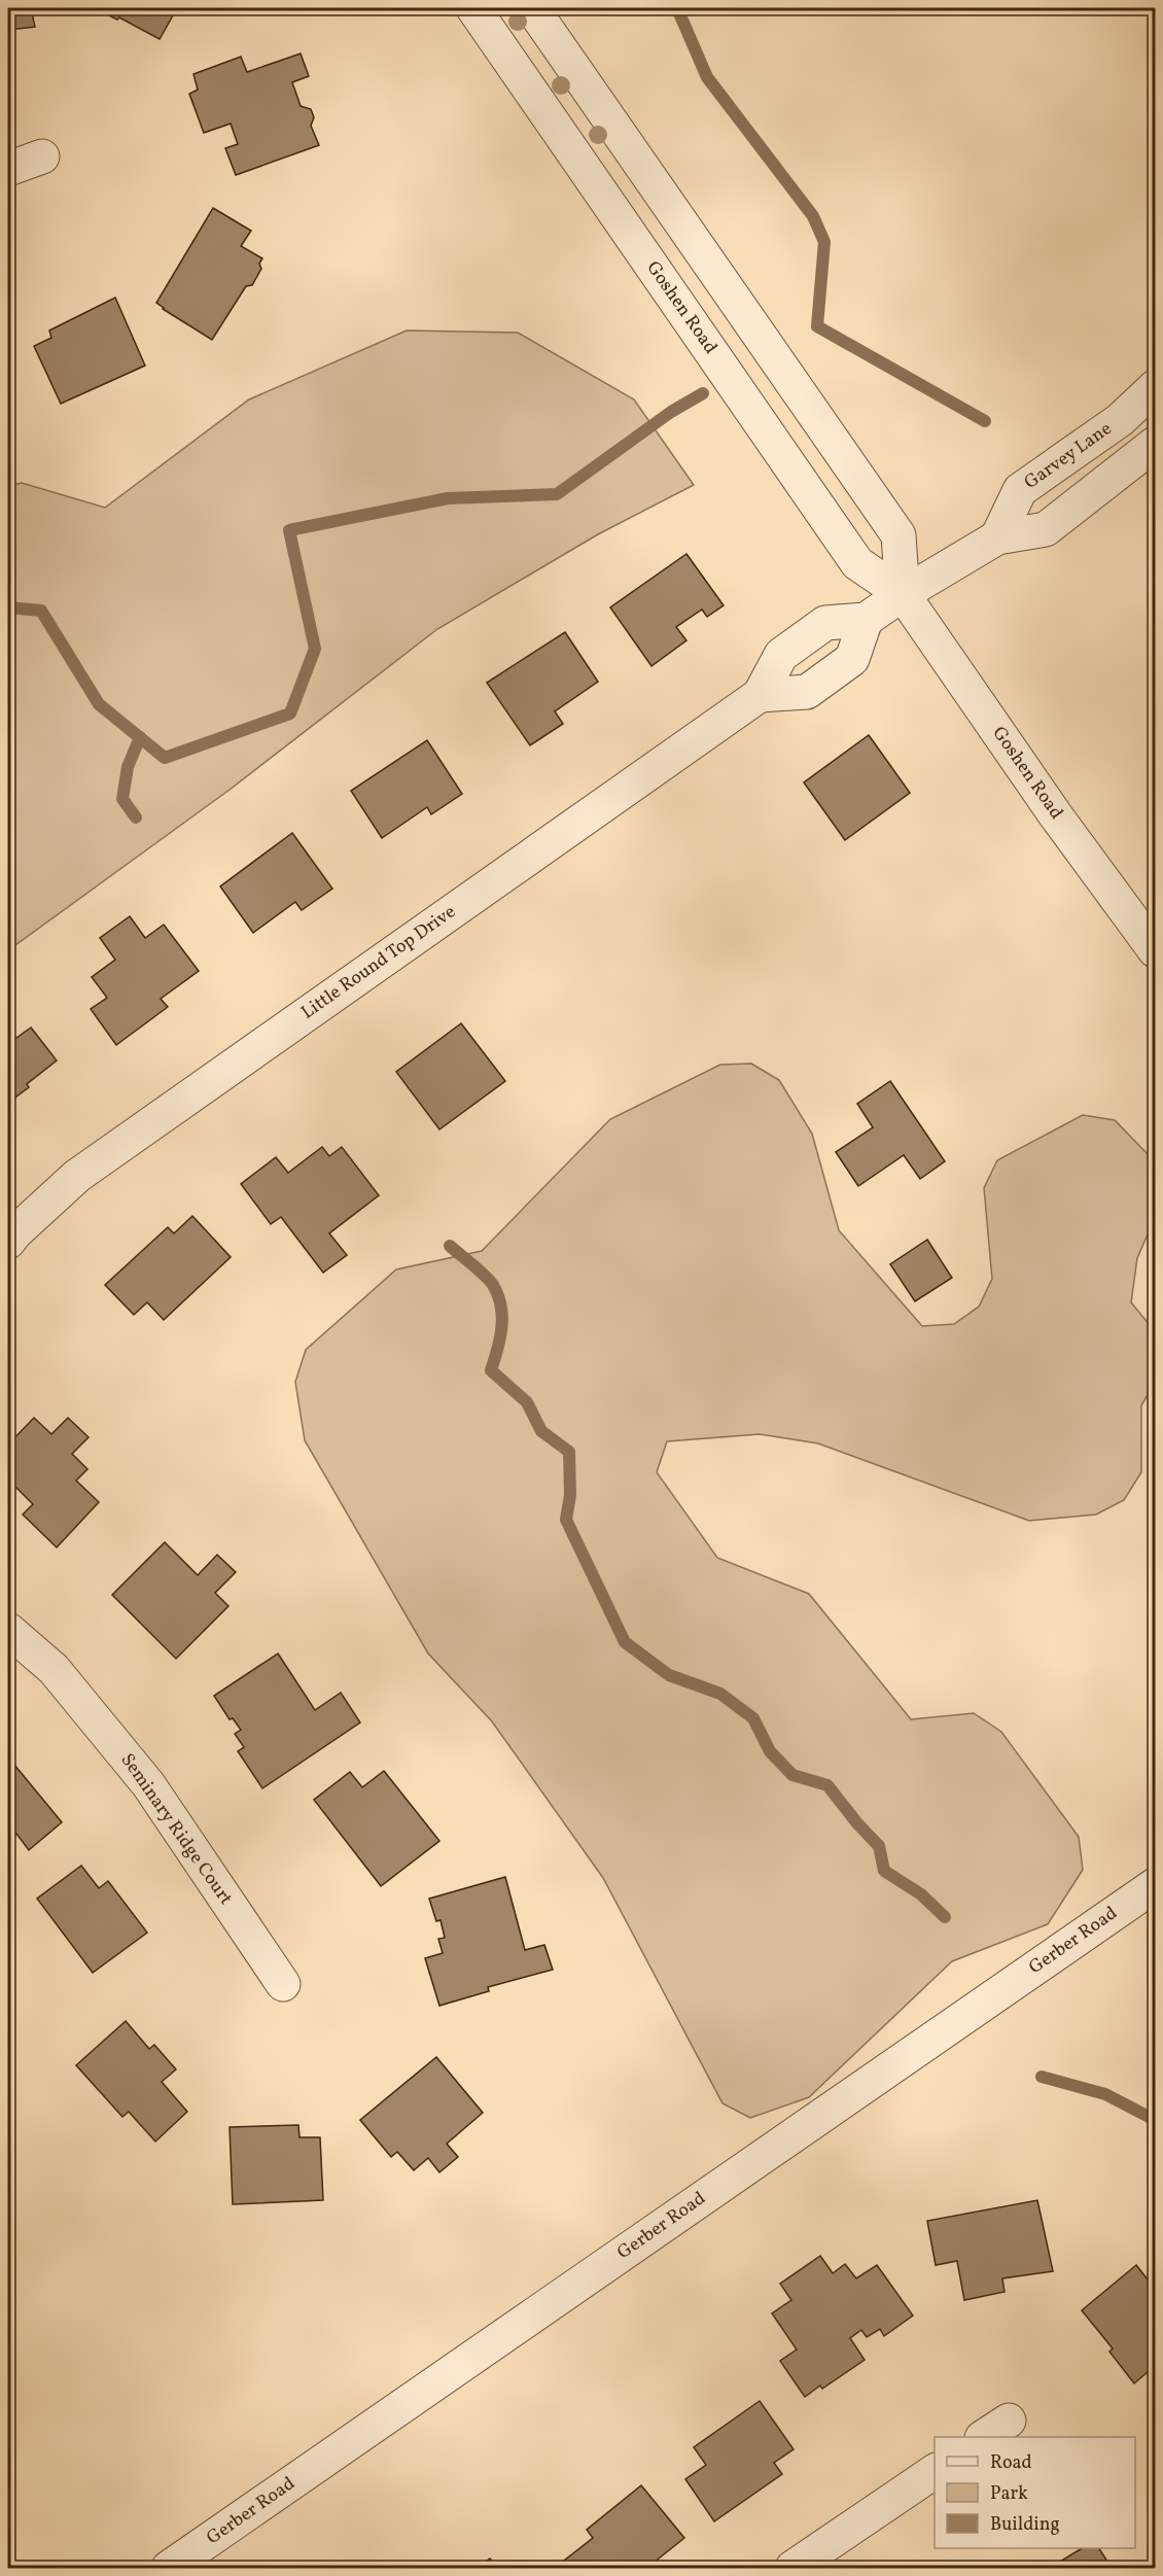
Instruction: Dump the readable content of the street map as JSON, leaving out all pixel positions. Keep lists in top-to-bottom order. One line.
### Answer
{"streets":{"street":["Goshen Road","Garvey Lane","Little Round Top Drive","Seminary Ridge Court","Gerber Road"]},"legend":["Road","Park","Building"]}
